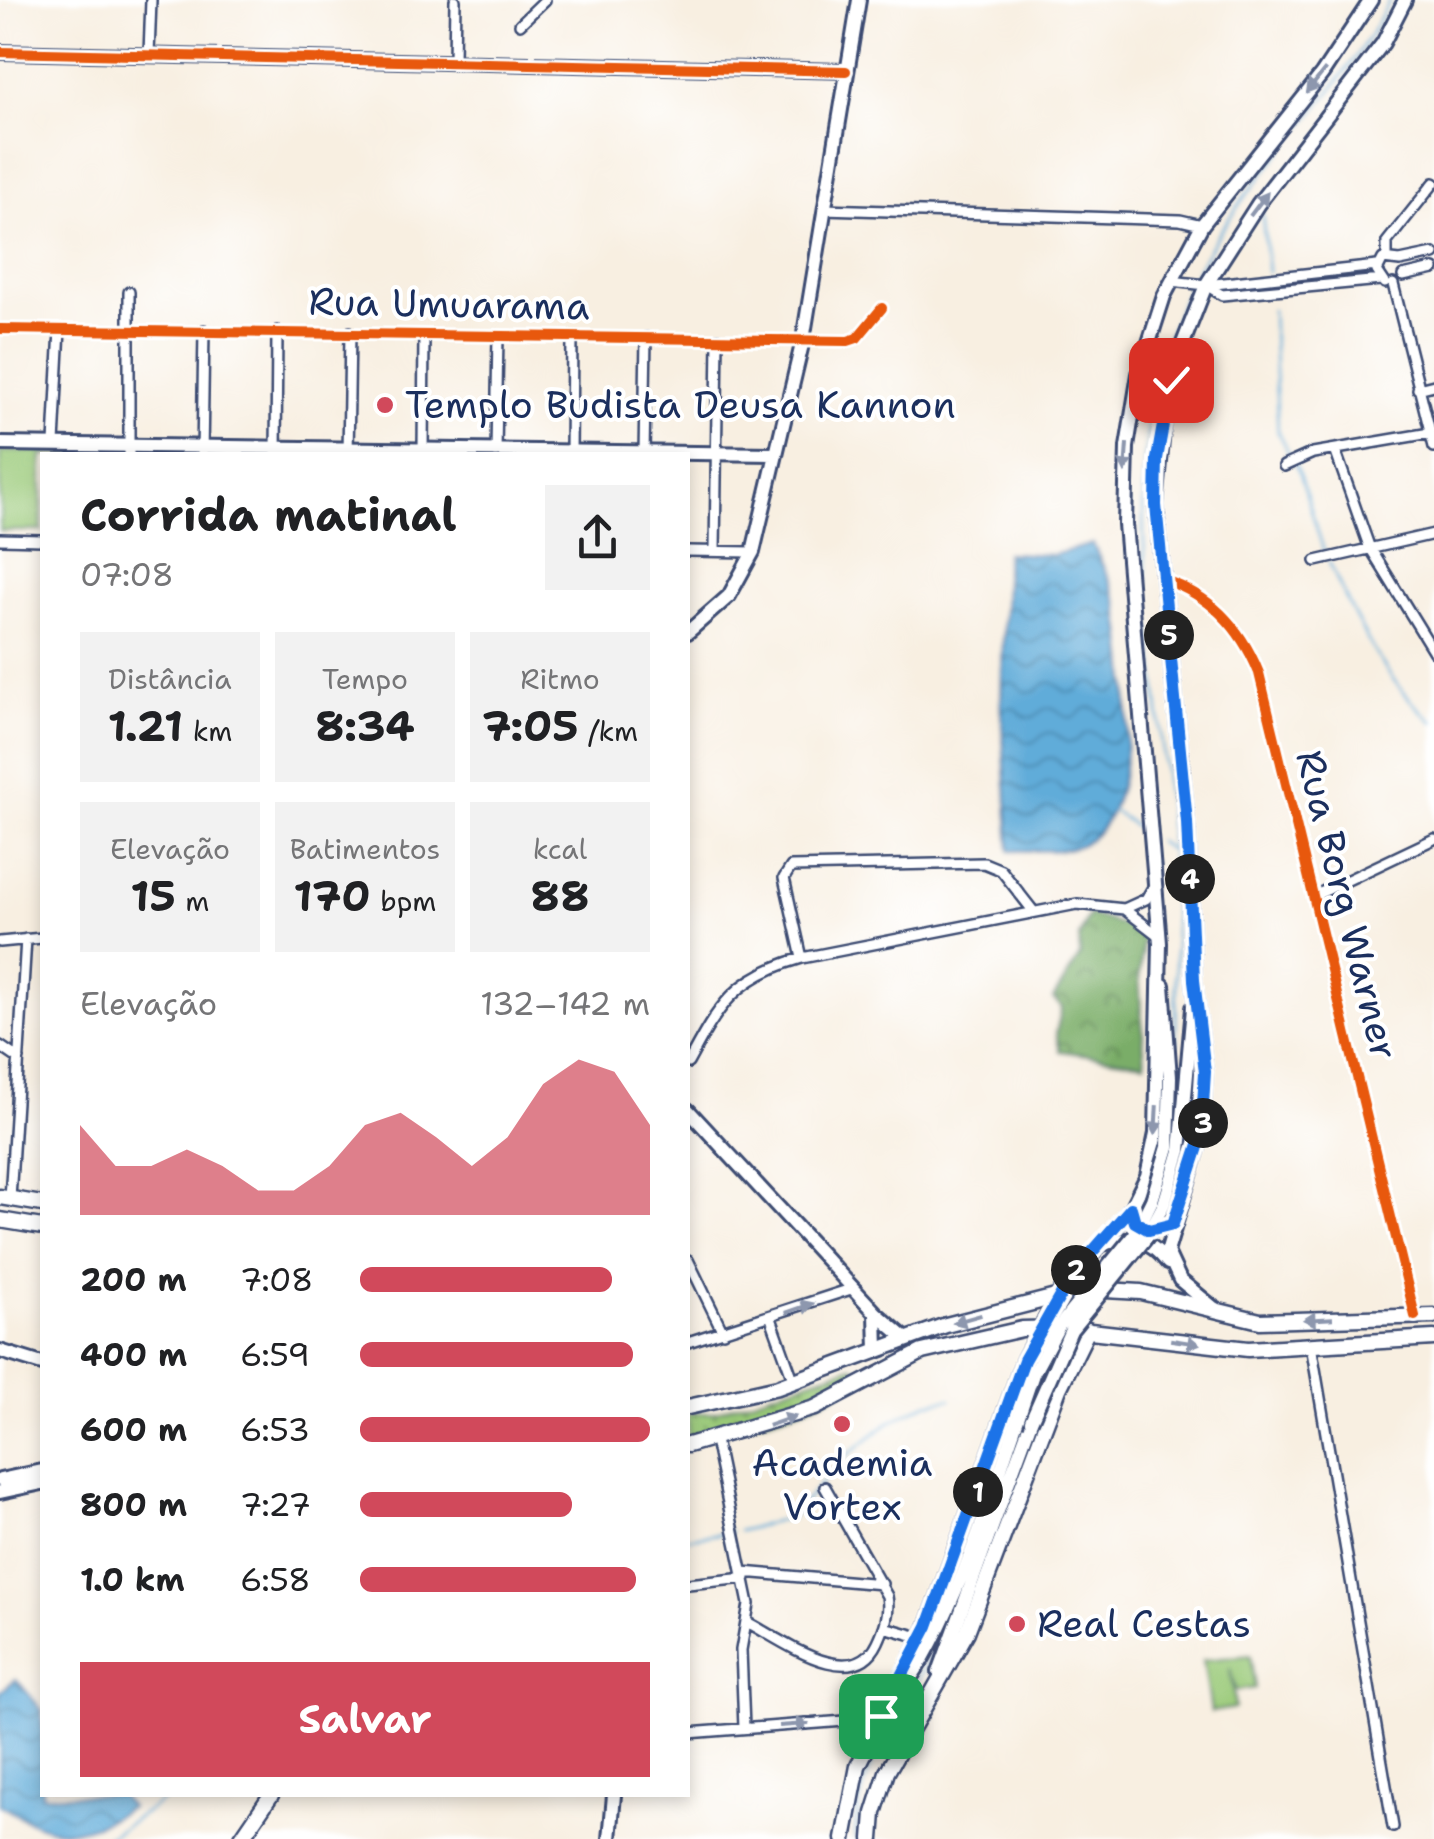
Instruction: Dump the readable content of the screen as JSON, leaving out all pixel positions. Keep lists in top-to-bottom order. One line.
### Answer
{"streets":{"street":["Rua Umuarama","Rua Borg Warner"]},"places":["Templo Budista Deusa Kannon","Academia Vortex","Real Cestas"],"page":{"heading":["Corrida matinal","07:08"],"pins":["5","4","3","2","1"],"stats":[["Distância","1.21 km"],["Tempo","8:34"],["Ritmo","7:05 /km"],["Elevação","15 m"],["Batimentos","170 bpm"],["kcal","88"]],"chart":["Elevação","132–142 m"],"list":[{"name":"200 m","note":"7:08"},{"name":"400 m","note":"6:59"},{"name":"600 m","note":"6:53"},{"name":"800 m","note":"7:27"},{"name":"1.0 km","note":"6:58"}],"buttons":"Salvar"}}
